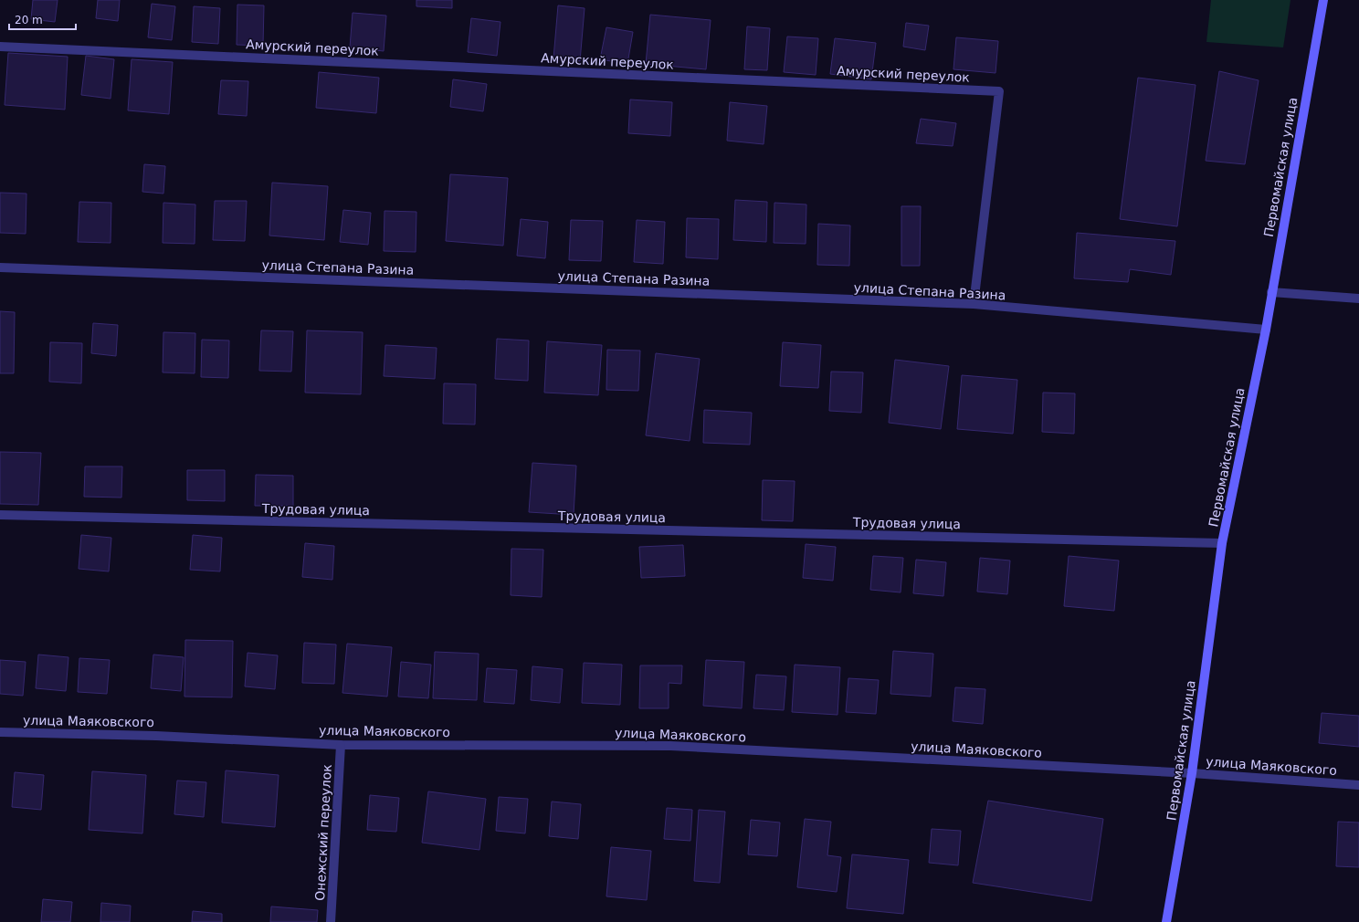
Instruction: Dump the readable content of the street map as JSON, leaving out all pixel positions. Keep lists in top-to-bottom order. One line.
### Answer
{"streets":{"main road":["Первомайская улица"],"street":["Амурский переулок","улица Степана Разина","Трудовая улица","улица Маяковского","Онежский переулок"]},"crossings":[["Амурский переулок","улица Степана Разина"],["Первомайская улица","улица Степана Разина"],["Первомайская улица","Трудовая улица"],["Первомайская улица","улица Маяковского"],["улица Маяковского","Онежский переулок"]],"scale_bar":"20 m"}
